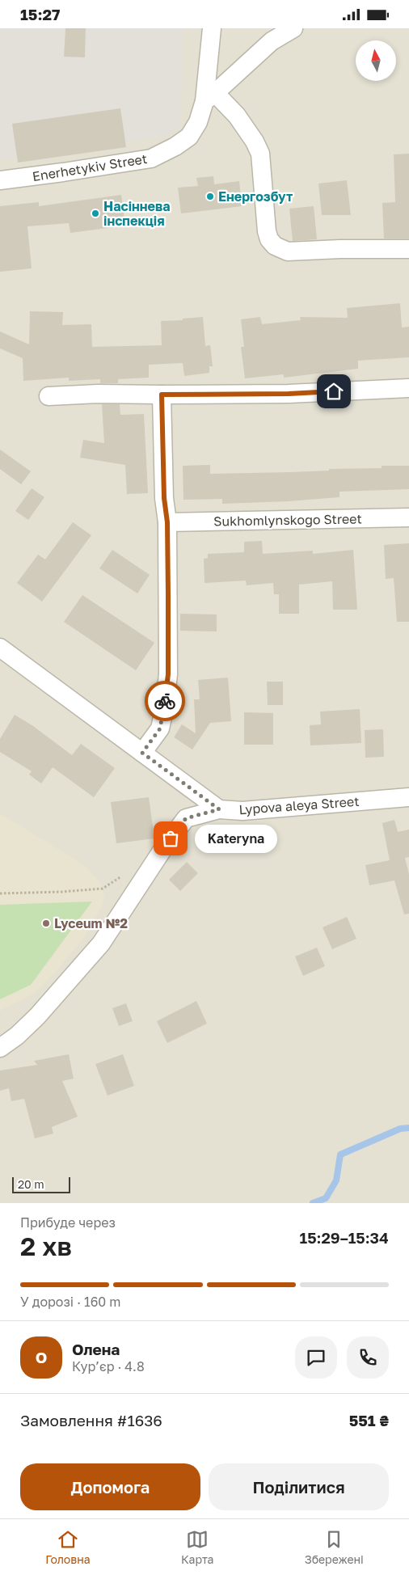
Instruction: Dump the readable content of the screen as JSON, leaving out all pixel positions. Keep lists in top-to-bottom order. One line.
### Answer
{"streets":{"street":["Enerhetykiv Street","Sukhomlynskogo Street","Lypova aleya Street"]},"places":["Енергозбут","Насіннева інспекція","Kateryna","Lyceum №2"],"scale_bar":"20 m","north":"top","page":{"status":"15:27","bubble":"Kateryna","scale":"20 m","heading":["2 хв","Прибуде через","15:29–15:34"],"panel":["Олена","Кур’єр · 4.8","Замовлення #1636","551 ₴"],"bar":"У дорозі · 160 m","round":"О","buttons":["Допомога","Поділитися"],"tabs":["Головна","Карта","Збережені"]}}
